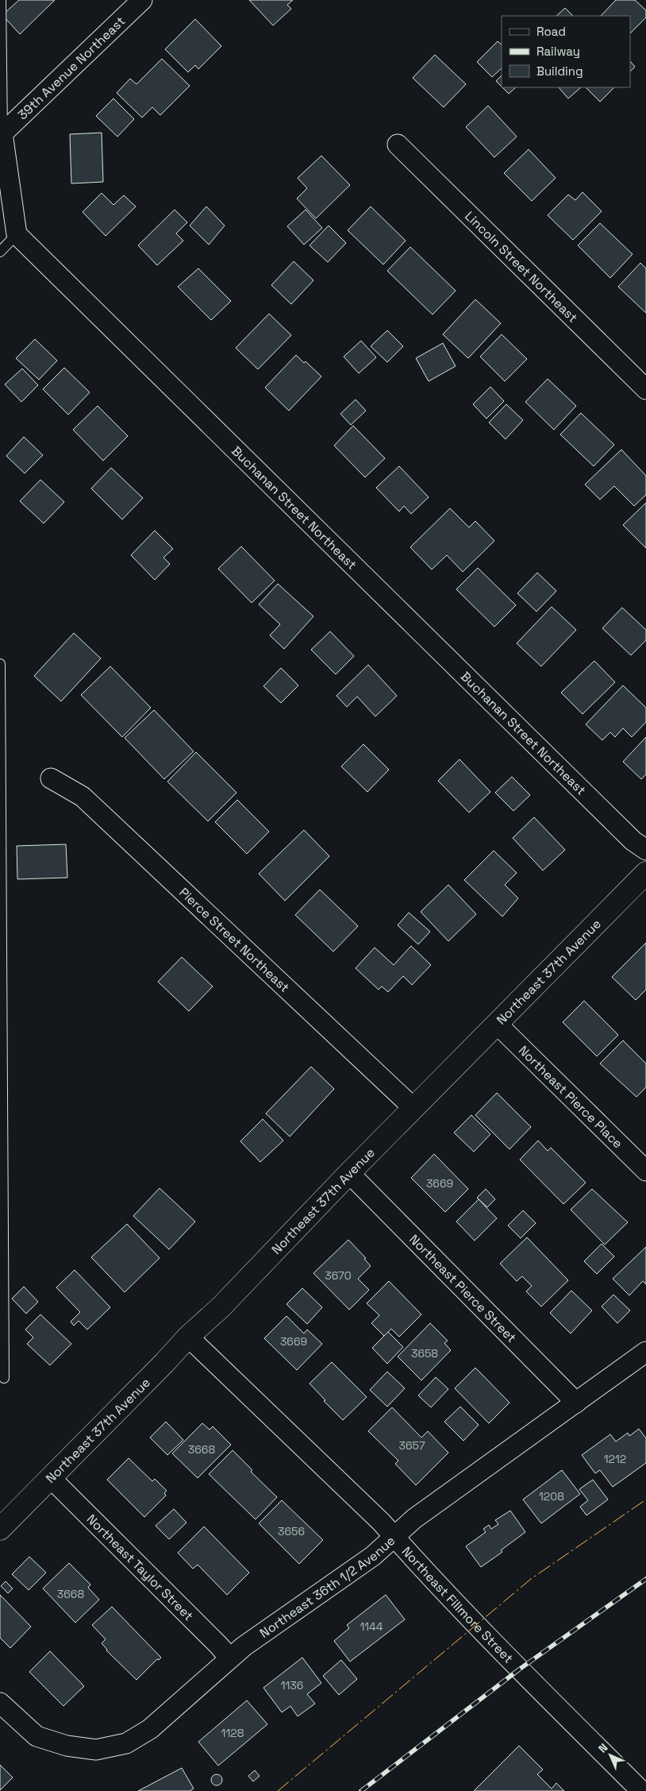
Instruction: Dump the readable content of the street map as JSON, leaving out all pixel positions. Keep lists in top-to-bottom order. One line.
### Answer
{"streets":{"street":["39th Avenue Northeast","Lincoln Street Northeast","Buchanan Street Northeast","Pierce Street Northeast","Northeast 37th Avenue","Northeast Pierce Place","Northeast Pierce Street","Northeast Taylor Street","Northeast 36th 1/2 Avenue","Northeast Fillmore Street"]},"crossings":[["Pierce Street Northeast","Northeast 37th Avenue"],["Northeast 37th Avenue","Northeast Pierce Place"],["Northeast 37th Avenue","Northeast Pierce Street"],["Northeast 37th Avenue","Northeast Taylor Street"],["Northeast 37th Avenue","Northeast Fillmore Street"],["Northeast Pierce Street","Northeast 36th 1/2 Avenue"],["Northeast Taylor Street","Northeast 36th 1/2 Avenue"],["Northeast 36th 1/2 Avenue","Northeast Fillmore Street"]],"house_numbers":["3669","3670","3669","3658","3657","3668","1212","1208","3656","3668","1144","1136","1128"],"legend":["Road","Railway","Building"],"north":"top left"}
